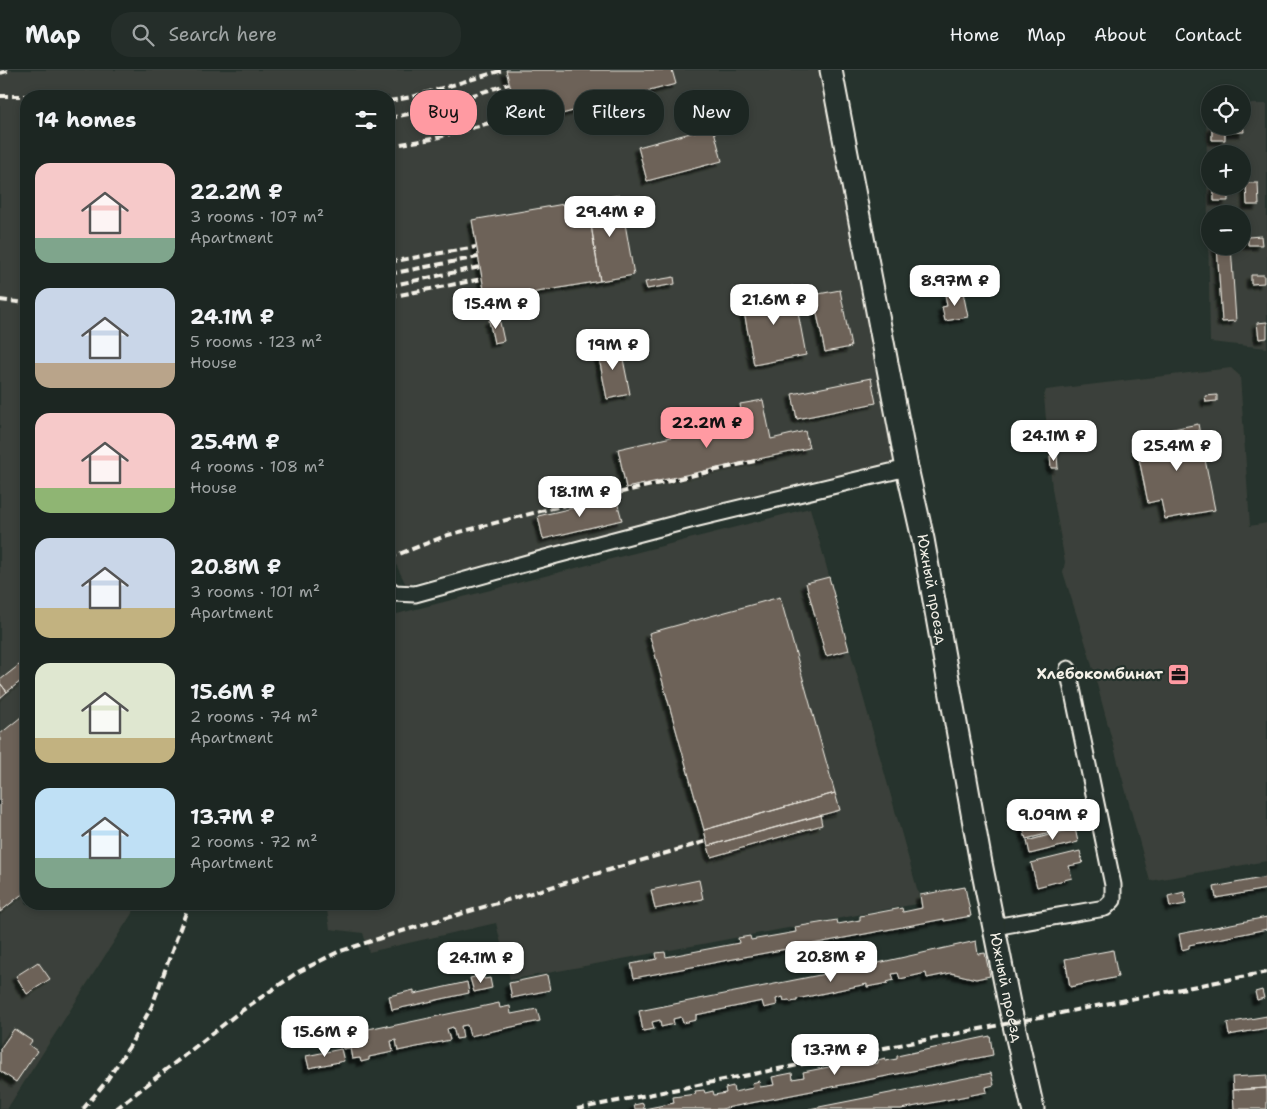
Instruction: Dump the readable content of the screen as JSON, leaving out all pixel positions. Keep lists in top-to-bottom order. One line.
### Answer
{"streets":{"street":["Южный проезд"]},"places":{"office":["Хлебокомбинат"]},"page":{"header":"Map","search":"Search here","nav":["Home","Map","About","Contact"],"map_buttons":["+","−"],"chip":["Buy","Rent","Filters","New"],"heading":"14 homes","list":[{"name":"22.2M ₽","note":"3 rooms · 107 m² · Apartment"},{"name":"24.1M ₽","note":"5 rooms · 123 m² · House"},{"name":"25.4M ₽","note":"4 rooms · 108 m² · House"},{"name":"20.8M ₽","note":"3 rooms · 101 m² · Apartment"},{"name":"15.6M ₽","note":"2 rooms · 74 m² · Apartment"},{"name":"13.7M ₽","note":"2 rooms · 72 m² · Apartment"}],"price":["29.4M ₽","8.97M ₽","21.6M ₽","15.4M ₽","19M ₽","22.2M ₽","24.1M ₽","25.4M ₽","18.1M ₽","9.09M ₽","20.8M ₽","24.1M ₽","15.6M ₽","13.7M ₽"]}}
